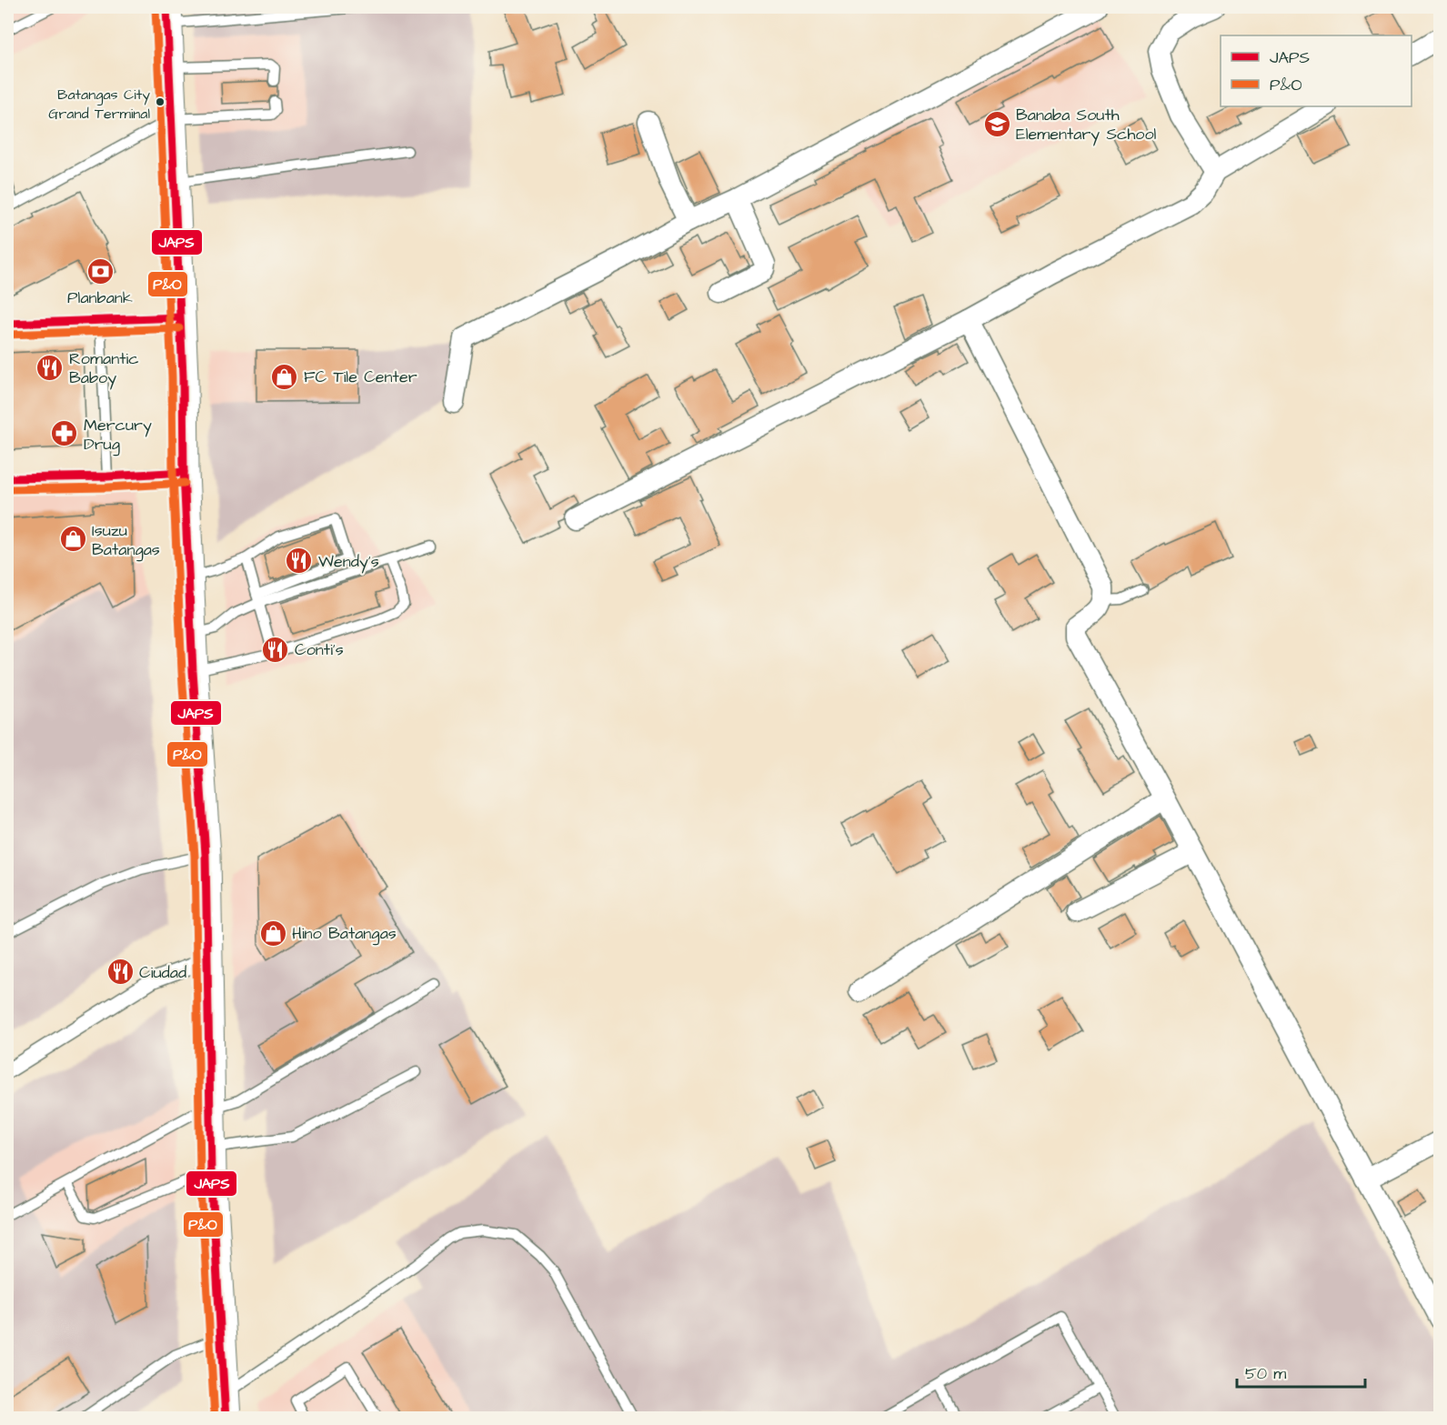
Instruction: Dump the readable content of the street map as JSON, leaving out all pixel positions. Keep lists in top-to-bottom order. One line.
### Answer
{"places":{"other":["Batangas City Grand Terminal"],"school or university":["Banaba South Elementary School"],"bank":["Planbank"],"restaurant":["Romantic Baboy","Wendy's","Conti's","Ciudad"],"shop":["FC Tile Center","Isuzu Batangas","Hino Batangas"],"pharmacy":["Mercury Drug"]},"lines":["transit line JAPS","transit line P&O"],"legend":["JAPS","P&O"],"scale_bar":"50 m"}
